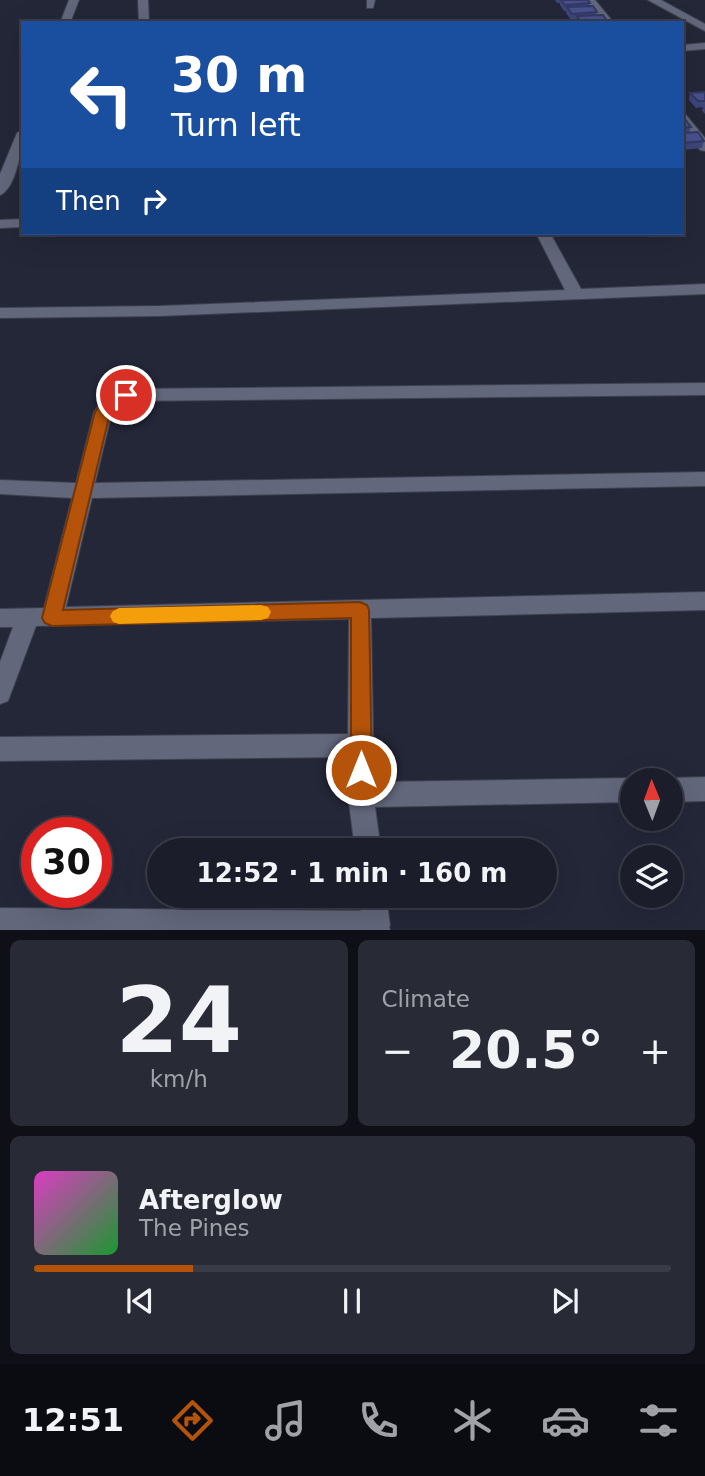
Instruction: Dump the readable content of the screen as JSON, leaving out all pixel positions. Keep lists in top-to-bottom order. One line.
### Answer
{"north":"top","page":{"turn":["30 m","Turn left"],"then":"Then","limit":"30","trip":"12:52 · 1 min · 160 m","tile":[["24","km/h"],"Climate"],"heat":["−","20.5°","+"],"song":["Afterglow","The Pines"],"tabs":"12:51"}}
